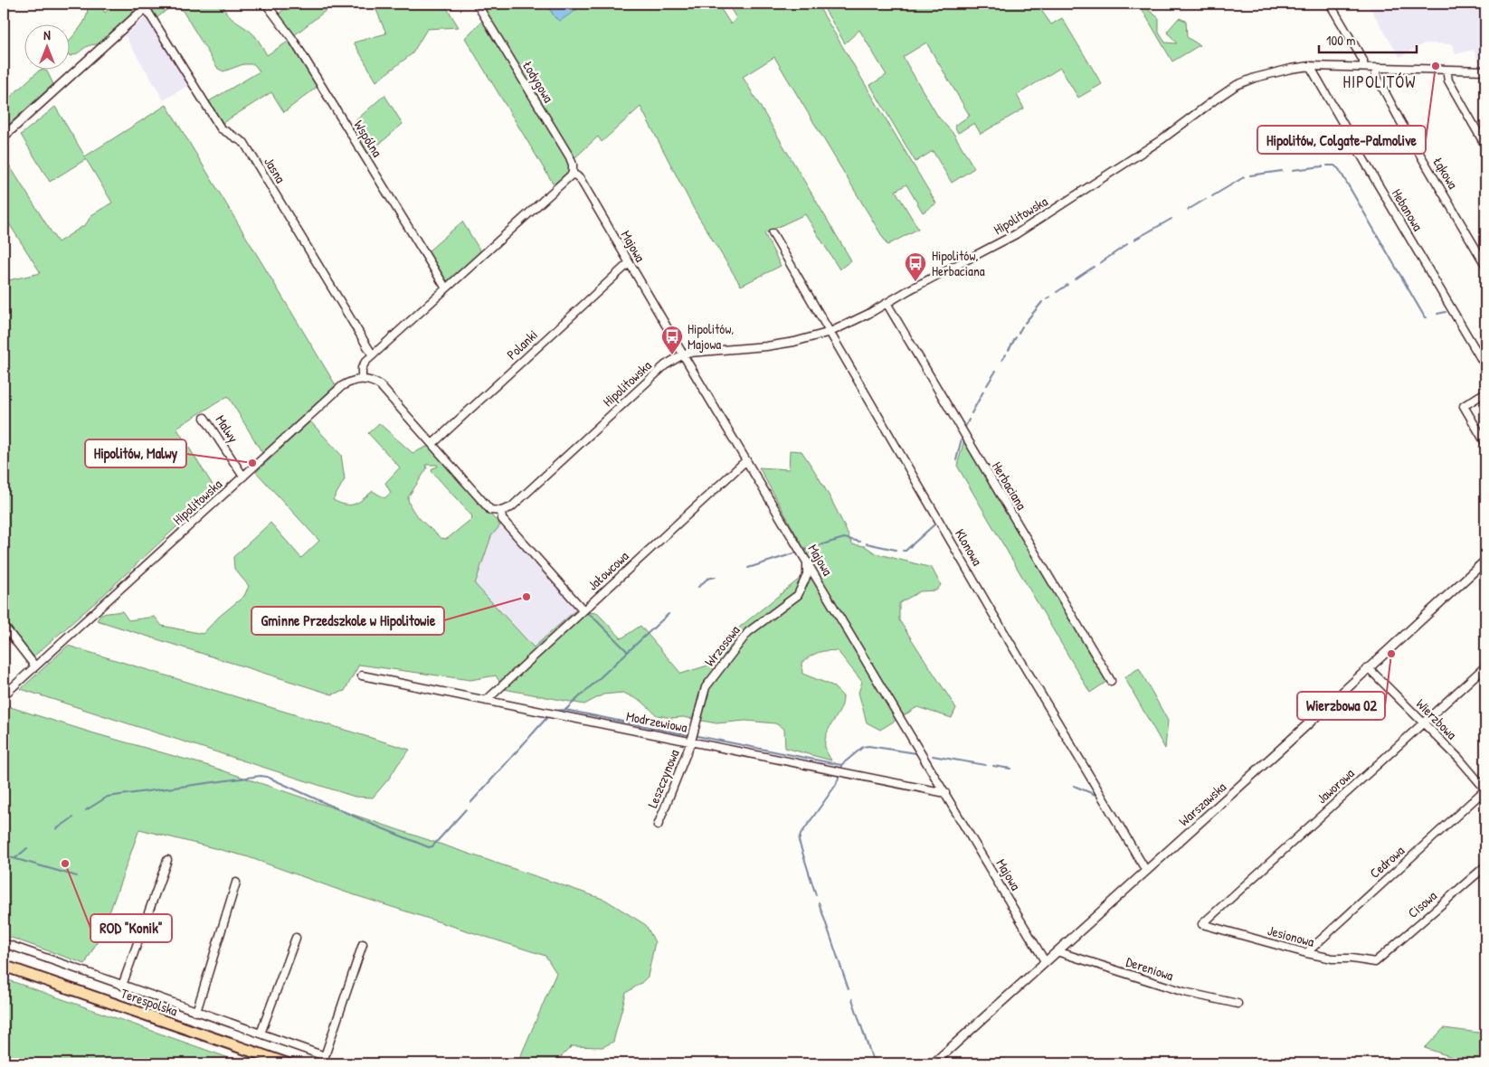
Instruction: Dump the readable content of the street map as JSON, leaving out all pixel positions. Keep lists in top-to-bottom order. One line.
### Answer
{"streets":{"main road":["Terespolska"],"street":["Łodygowa","Wspólna","Jasna","Łąkowa","Hebanowa","Hipolitowska","Majowa","Polanki","Malwy","Herbaciana","Klonowa","Jałowcowa","Wrzosowa","Wierzbowa","Modrzewiowa","Leszczynowa","Jaworowa","Warszawska","Cedrowa","Cisowa","Jesionowa","Dereniowa"]},"crossings":[["Łodygowa","Majowa"],["Łąkowa","Hipolitowska"],["Hebanowa","Hipolitowska"],["Hipolitowska","Majowa"],["Hipolitowska","Malwy"],["Hipolitowska","Herbaciana"],["Hipolitowska","Klonowa"],["Majowa","Polanki"],["Majowa","Jałowcowa"],["Majowa","Wrzosowa"],["Majowa","Modrzewiowa"],["Majowa","Warszawska"],["Klonowa","Warszawska"],["Jałowcowa","Modrzewiowa"],["Wrzosowa","Modrzewiowa"],["Wrzosowa","Leszczynowa"],["Wierzbowa","Jaworowa"],["Wierzbowa","Warszawska"],["Wierzbowa","Cedrowa"],["Modrzewiowa","Leszczynowa"],["Jaworowa","Jesionowa"],["Warszawska","Dereniowa"],["Cedrowa","Jesionowa"],["Cisowa","Jesionowa"]],"districts":["HIPOLITÓW"],"places":{"other":["Hipolitów, Colgate-Palmolive","Hipolitów, Malwy","Gminne Przedszkole w Hipolitowie","Wierzbowa 02","ROD \"Konik\""],"bus stop":["Hipolitów, Herbaciana","Hipolitów, Majowa"]},"scale_bar":"100 m","north":"top"}
